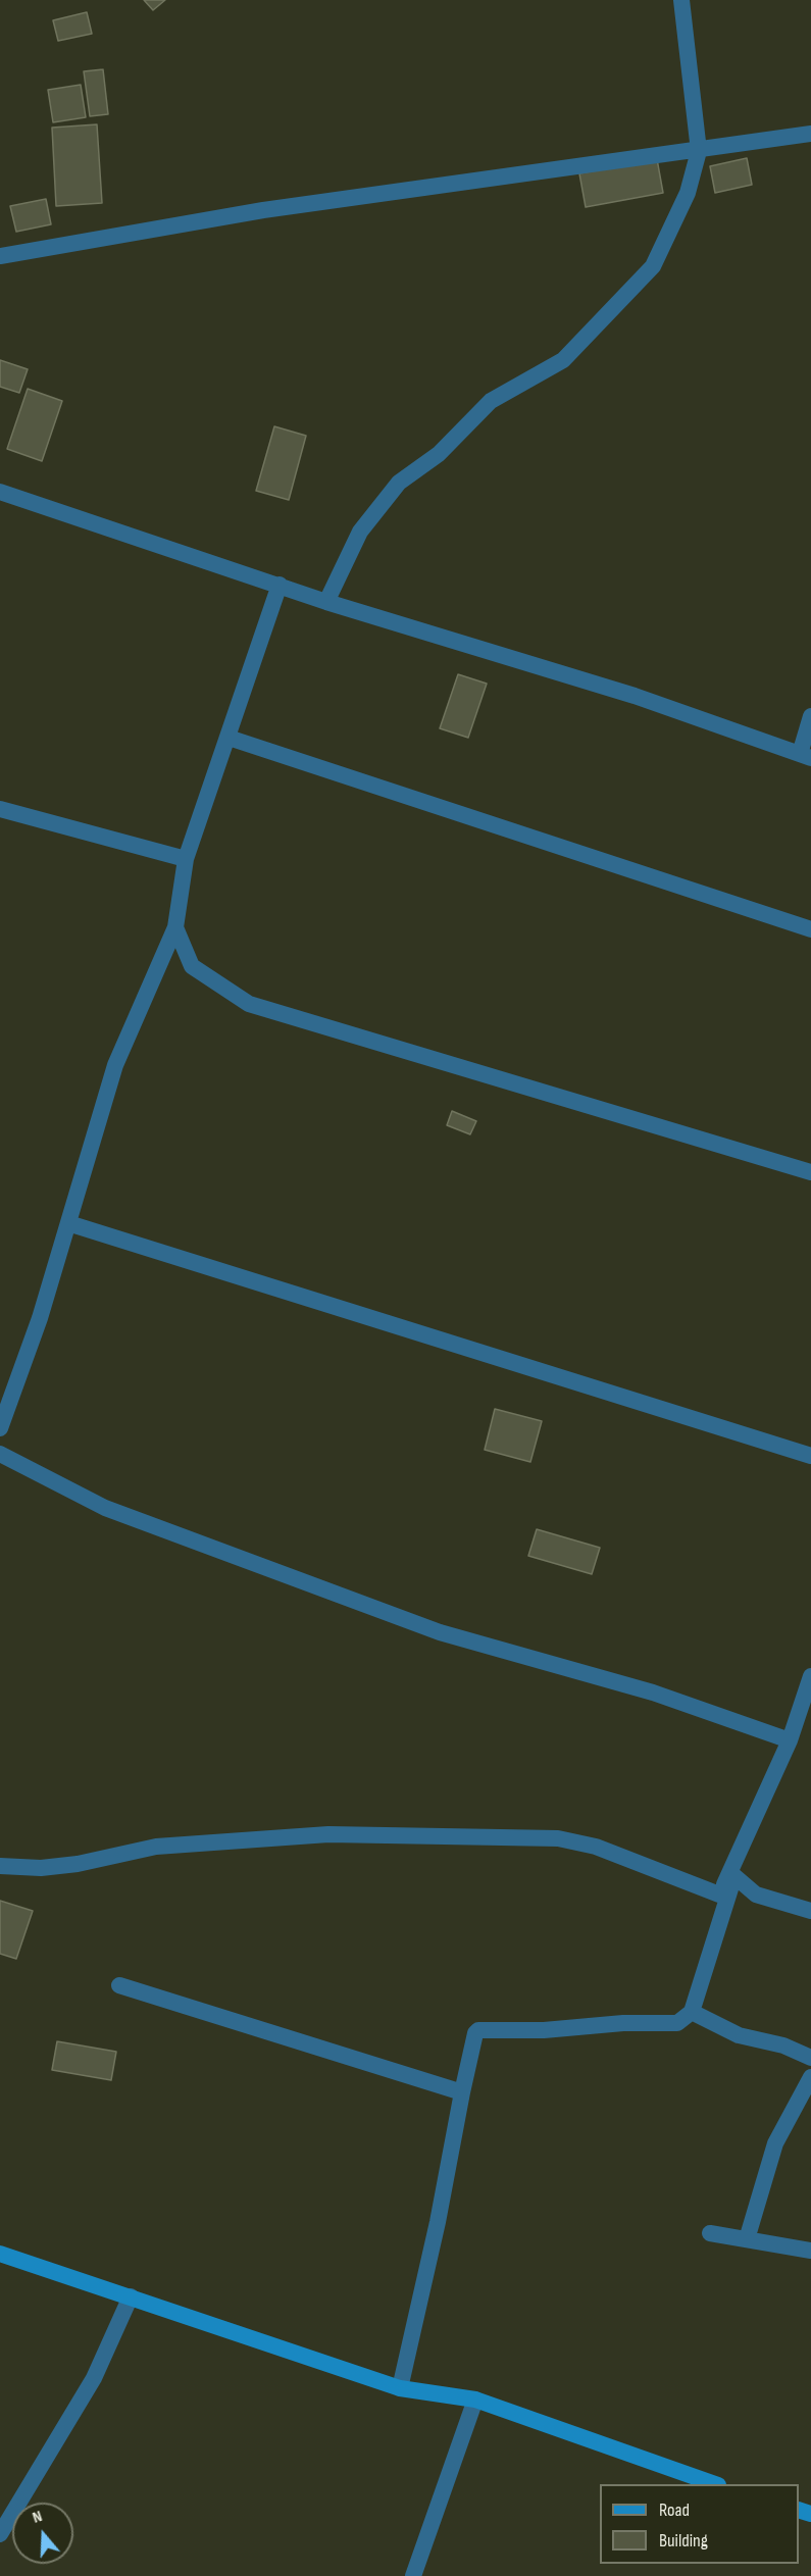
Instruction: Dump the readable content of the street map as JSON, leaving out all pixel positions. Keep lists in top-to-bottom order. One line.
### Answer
{"legend":["Road","Building"],"north":"top"}
